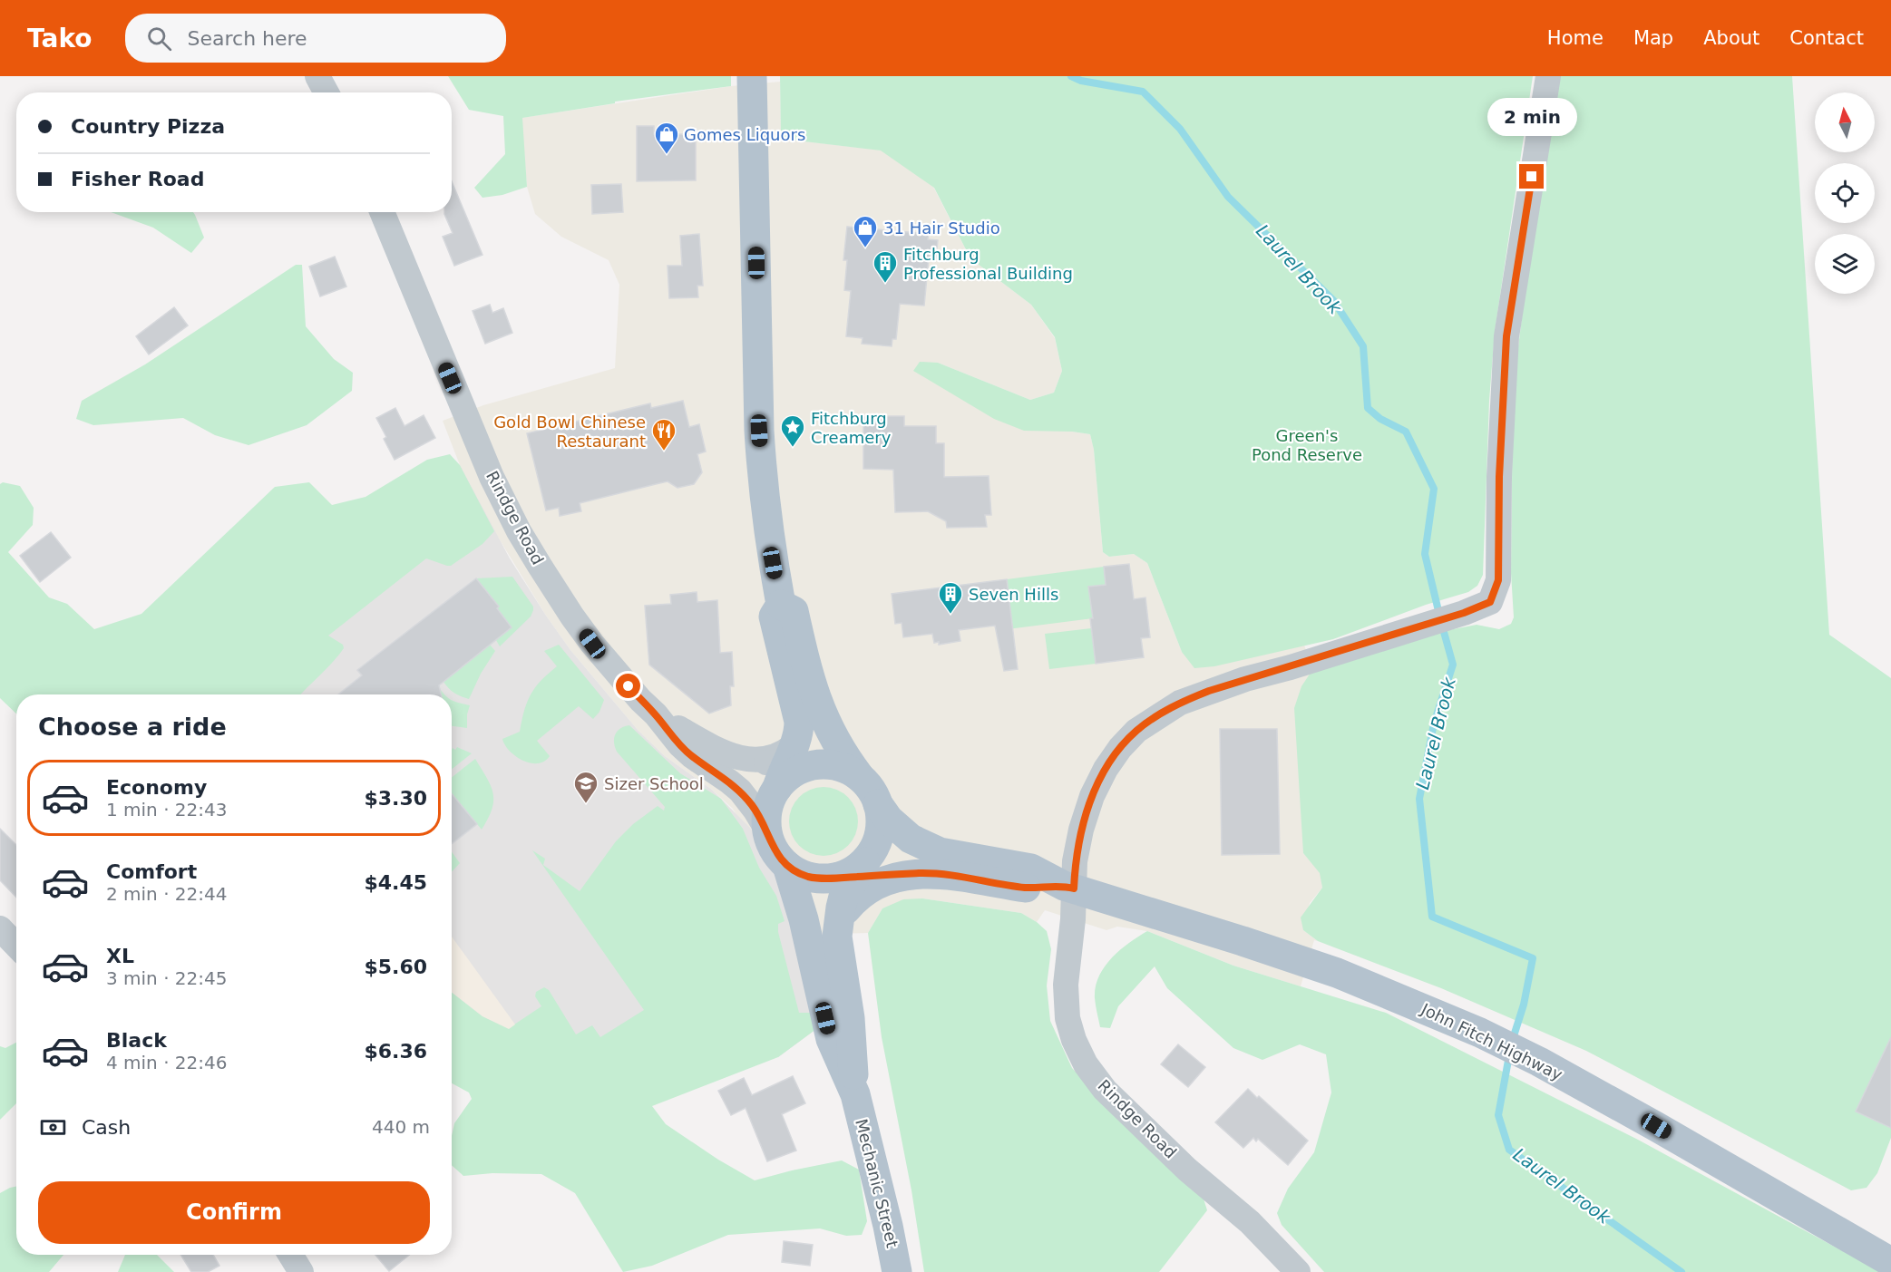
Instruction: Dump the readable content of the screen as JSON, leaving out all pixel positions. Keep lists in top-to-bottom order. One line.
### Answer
{"streets":{"main road":["John Fitch Highway","Mechanic Street"],"street":["Rindge Road"]},"crossings":[["Rindge Road","John Fitch Highway"],["Rindge Road","Mechanic Street"],["John Fitch Highway","Mechanic Street"]],"water":["Laurel Brook"],"parks":["Green's Pond Reserve"],"places":{"shop":["Gomes Liquors","31 Hair Studio"],"building":["Fitchburg Professional Building","Seven Hills"],"place":["Fitchburg Creamery"],"restaurant":["Gold Bowl Chinese Restaurant"],"school or university":["Sizer School"]},"north":"top","page":{"header":"Tako","search":"Search here","nav":["Home","Map","About","Contact"],"banner":["Country Pizza","Fisher Road"],"bubble":"2 min","heading":"Choose a ride","list":[{"name":"Economy","note":"1 min · 22:43","value":"$3.30"},{"name":"Comfort","note":"2 min · 22:44","value":"$4.45"},{"name":"XL","note":"3 min · 22:45","value":"$5.60"},{"name":"Black","note":"4 min · 22:46","value":"$6.36"}],"pay":["Cash","440 m"],"buttons":"Confirm"}}
